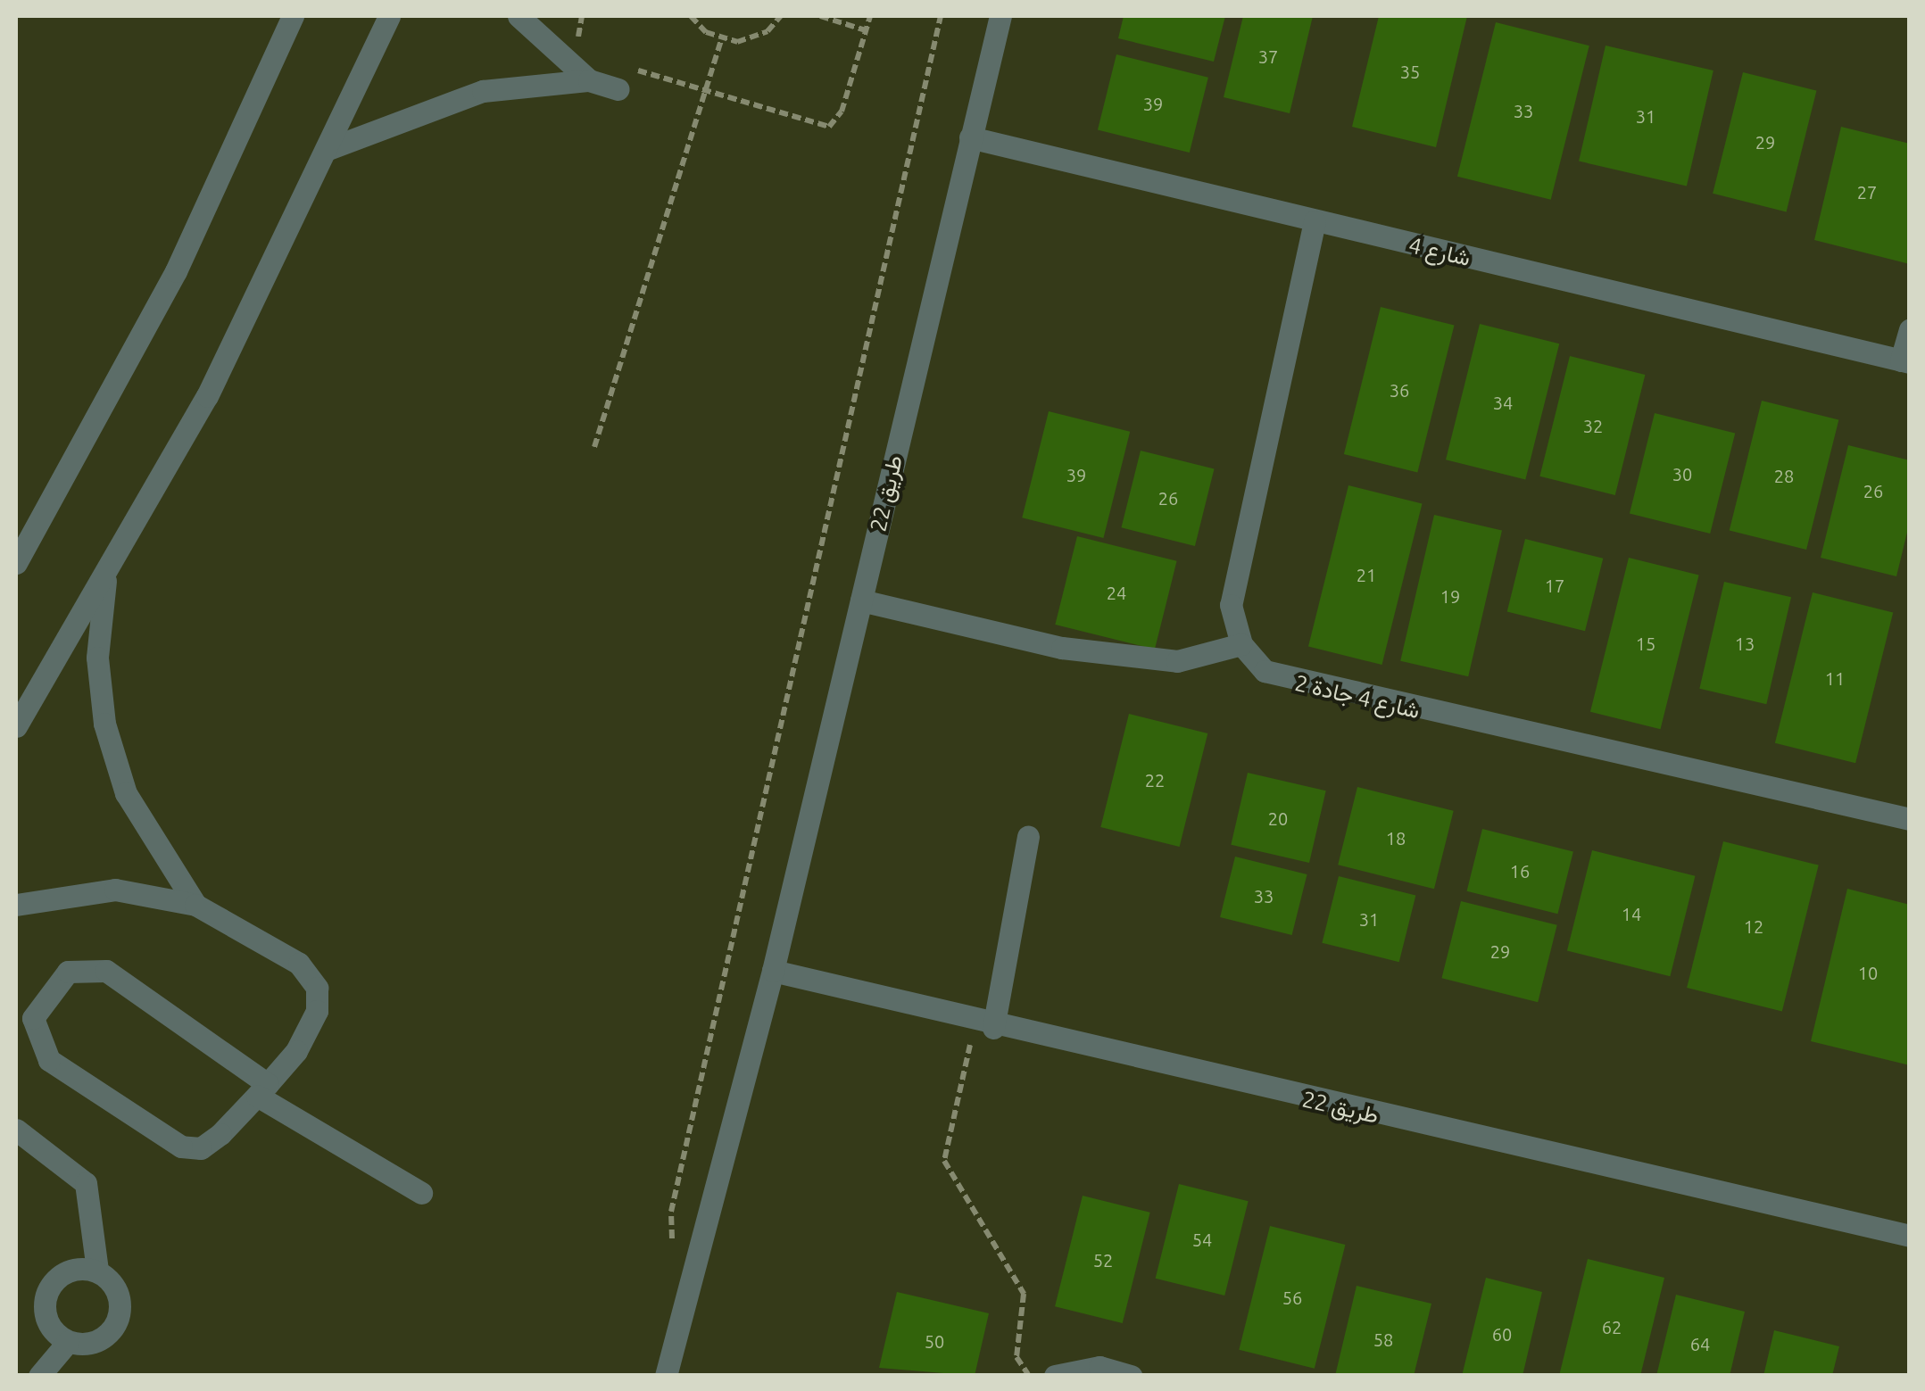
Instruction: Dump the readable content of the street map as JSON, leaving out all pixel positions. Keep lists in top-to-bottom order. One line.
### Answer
{"streets":{"street":["شارع 4","طريق 22","شارع 4 جادة 2"]},"crossings":[["شارع 4","طريق 22"]],"house_numbers":["37","35","39","33","31","29","27","36","34","32","30","39","28","26","26","21","17","24","19","15","13","11","22","20","18","16","33","14","31","12","29","10","54","52","56","62","60","58","50","64"]}
